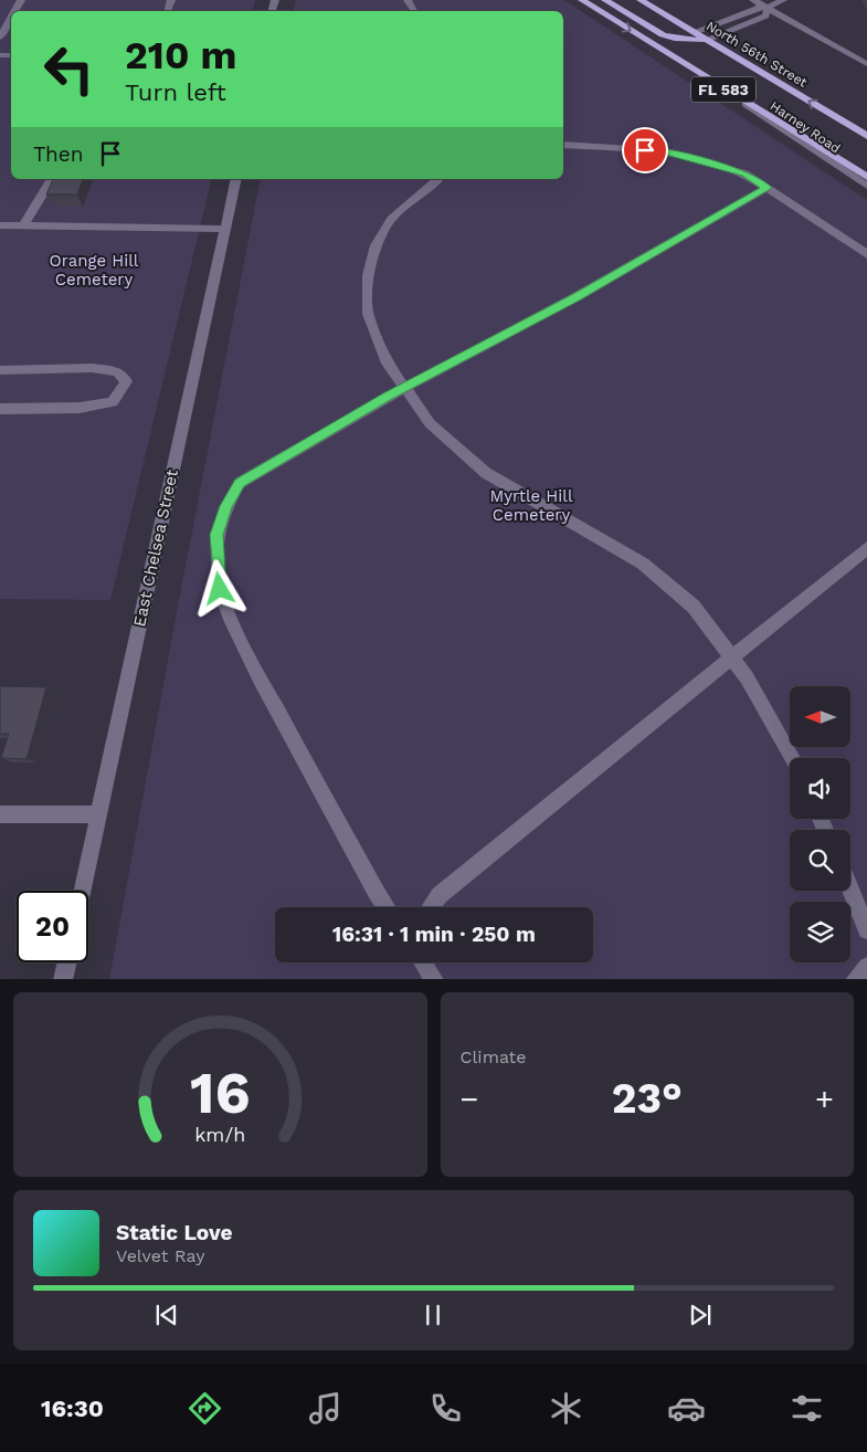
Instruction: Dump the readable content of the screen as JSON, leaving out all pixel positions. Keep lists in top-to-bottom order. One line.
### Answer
{"streets":{"main road":["North 56th Street","FL 583"],"street":["Harney Road","East Chelsea Street"]},"crossings":[["FL 583","Harney Road"]],"parks":["Orange Hill Cemetery","Myrtle Hill Cemetery"],"north":"left","page":{"turn":["210 m","Turn left"],"then":"Then","limit":"20","trip":"16:31 · 1 min · 250 m","tile":"Climate","heat":["−","23°","+"],"song":["Static Love","Velvet Ray"],"tabs":"16:30","gauge":["16","km/h"]}}
